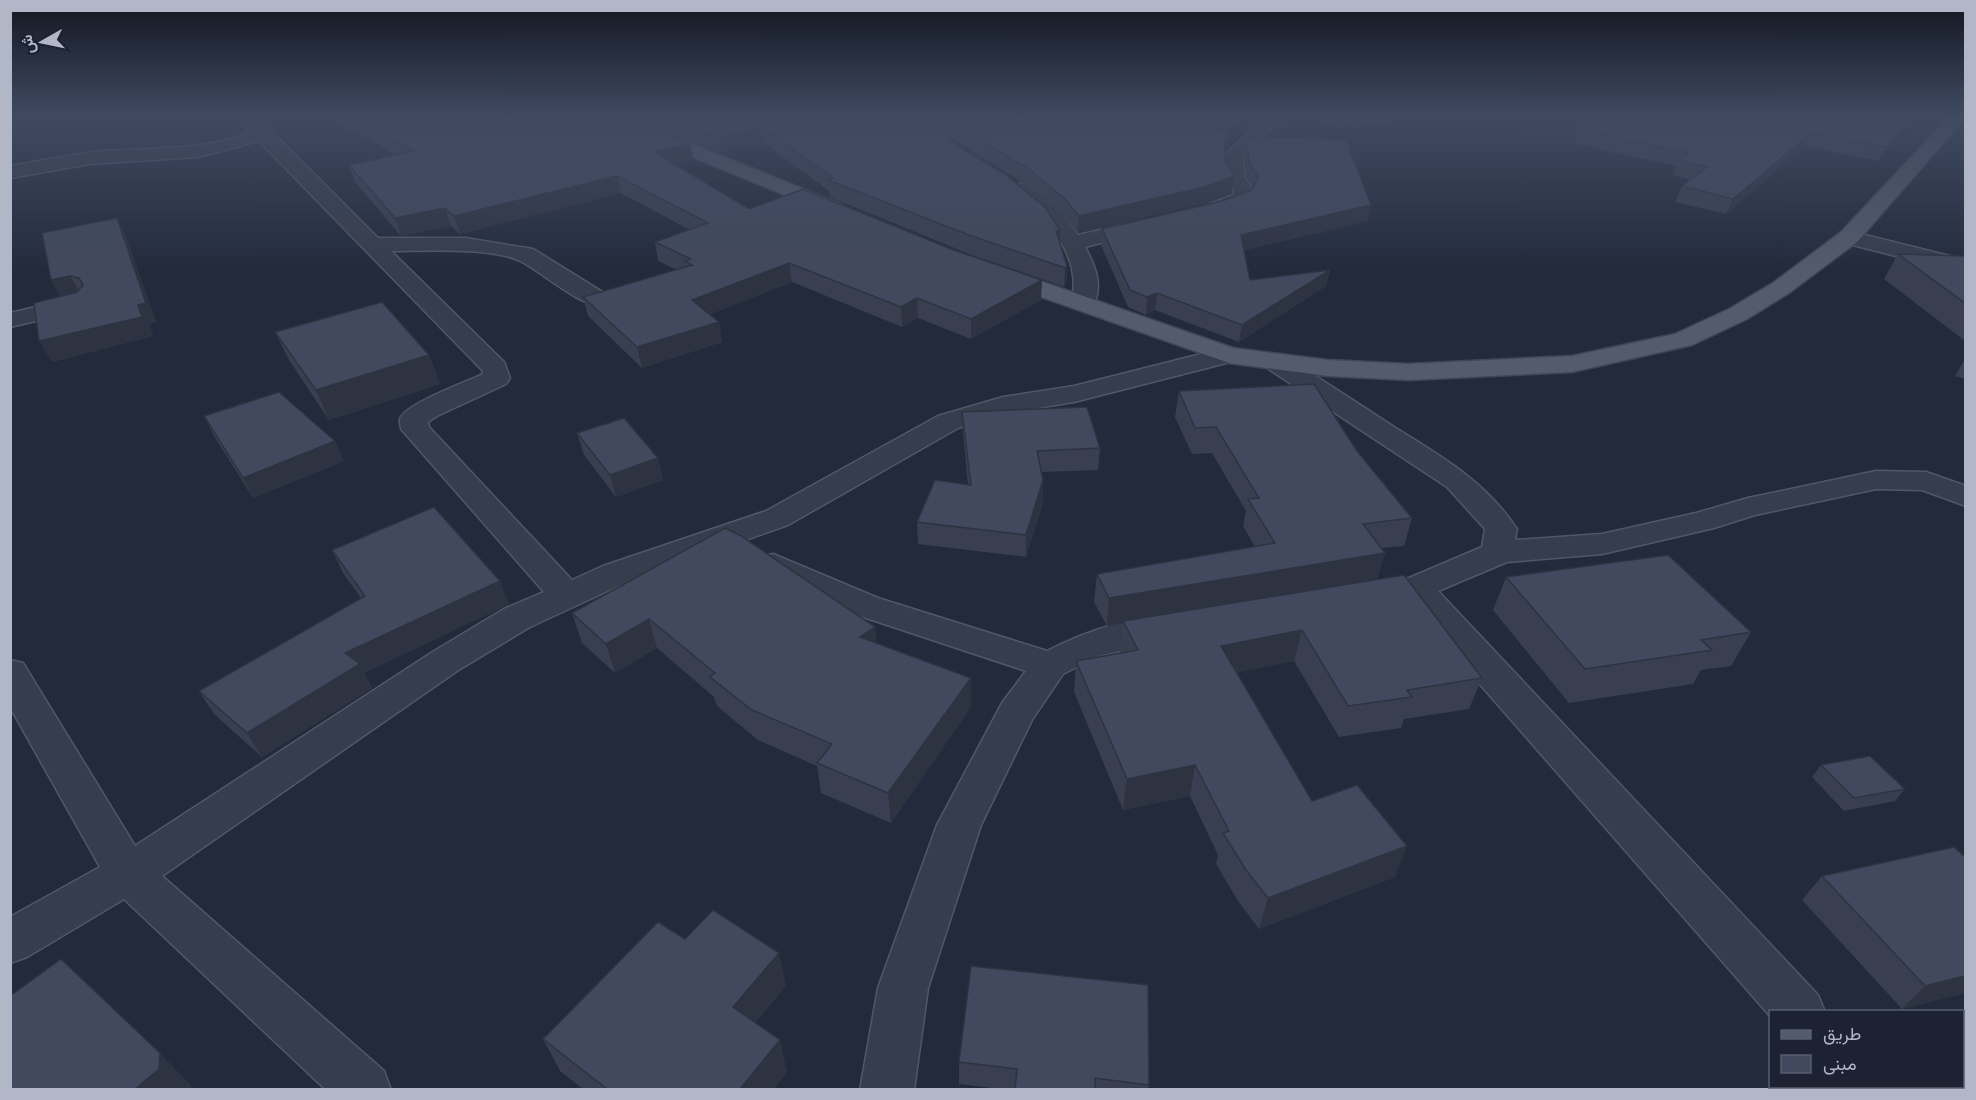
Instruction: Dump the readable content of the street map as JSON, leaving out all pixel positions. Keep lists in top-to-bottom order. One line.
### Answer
{"legend":["طريق","مبنى"],"north":"left"}
